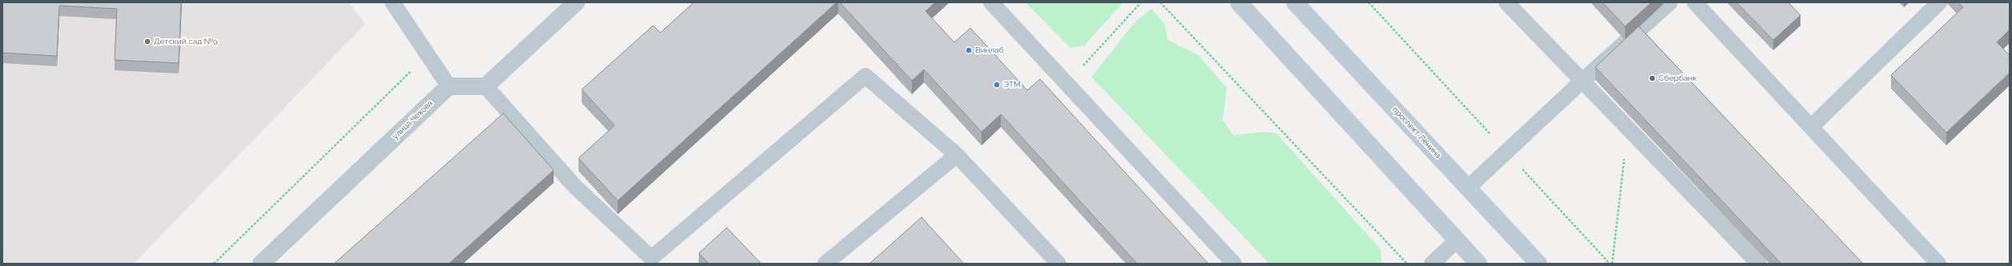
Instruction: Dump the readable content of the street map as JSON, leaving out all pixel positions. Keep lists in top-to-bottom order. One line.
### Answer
{"streets":{"main road":["проспект Ленина"],"street":["улица Чехова"]},"places":["Детский сад №9","Винлаб","Сбербанк","ЭТМ"]}
